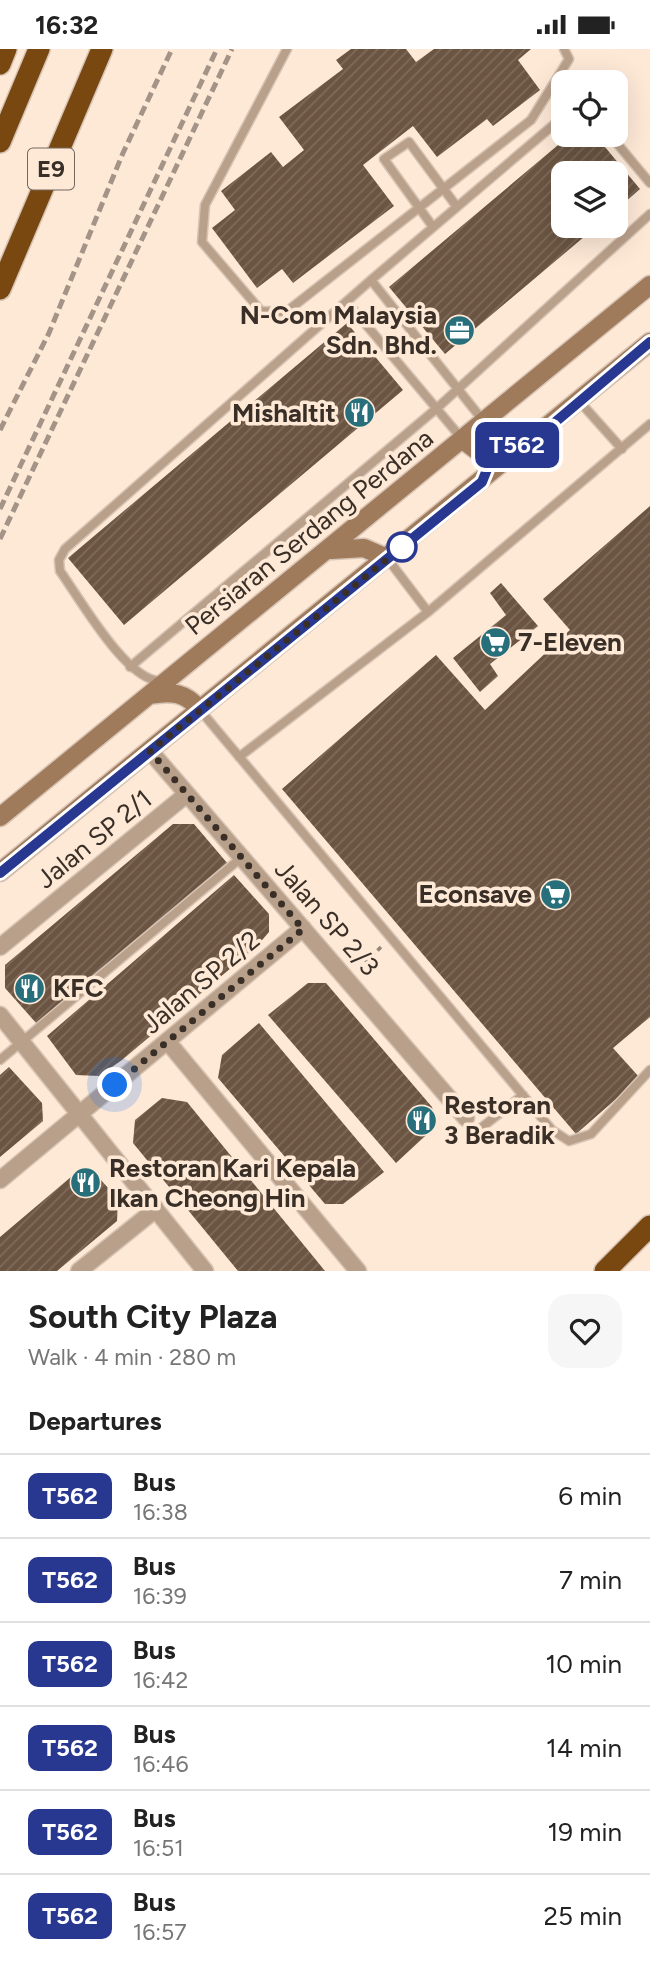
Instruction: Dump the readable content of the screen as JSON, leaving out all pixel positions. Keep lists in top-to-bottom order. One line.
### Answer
{"streets":{"highway":["E9"],"main road":["Persiaran Serdang Perdana"],"street":["Jalan SP 2/1","Jalan SP 2/3","Jalan SP 2/2"]},"crossings":[["Jalan SP 2/1","Jalan SP 2/3"],["Jalan SP 2/3","Jalan SP 2/2"]],"places":{"office":["N-Com Malaysia Sdn. Bhd."],"restaurant":["Mishaltit","KFC","Restoran 3 Beradik","Restoran Kari Kepala Ikan Cheong Hin"],"supermarket":["7-Eleven","Econsave"]},"lines":["bus line T562"],"page":{"status":"16:32","on_map":"T562","heading":[["South City Plaza","Walk · 4 min · 280 m"],"Departures"],"list":[{"mark":"T562","name":"Bus","note":"16:38","value":"6 min"},{"mark":"T562","name":"Bus","note":"16:39","value":"7 min"},{"mark":"T562","name":"Bus","note":"16:42","value":"10 min"},{"mark":"T562","name":"Bus","note":"16:46","value":"14 min"},{"mark":"T562","name":"Bus","note":"16:51","value":"19 min"},{"mark":"T562","name":"Bus","note":"16:57","value":"25 min"}]}}
